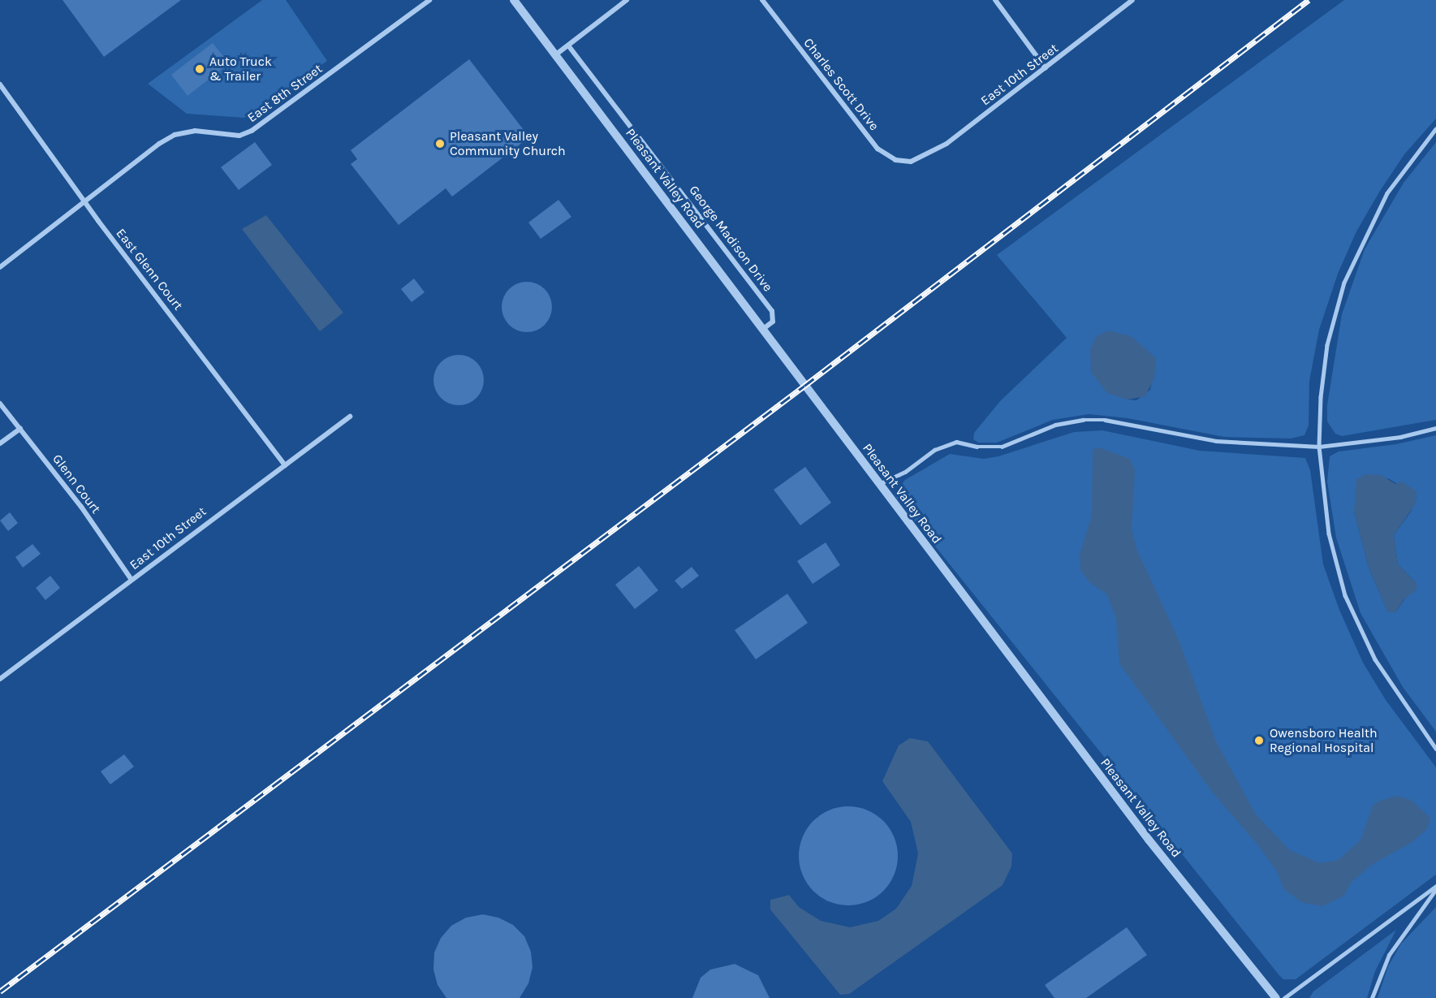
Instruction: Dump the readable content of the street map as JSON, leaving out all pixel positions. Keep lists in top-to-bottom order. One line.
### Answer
{"streets":{"street":["East 10th Street","Charles Scott Drive","East 8th Street","Pleasant Valley Road","George Madison Drive","East Glenn Court","Glenn Court"]},"crossings":[["East 10th Street","Charles Scott Drive"],["East 10th Street","East Glenn Court"],["East 10th Street","Glenn Court"],["East 8th Street","East Glenn Court"],["Pleasant Valley Road","George Madison Drive"]],"places":["Auto Truck & Trailer","Pleasant Valley Community Church","Owensboro Health Regional Hospital"]}
